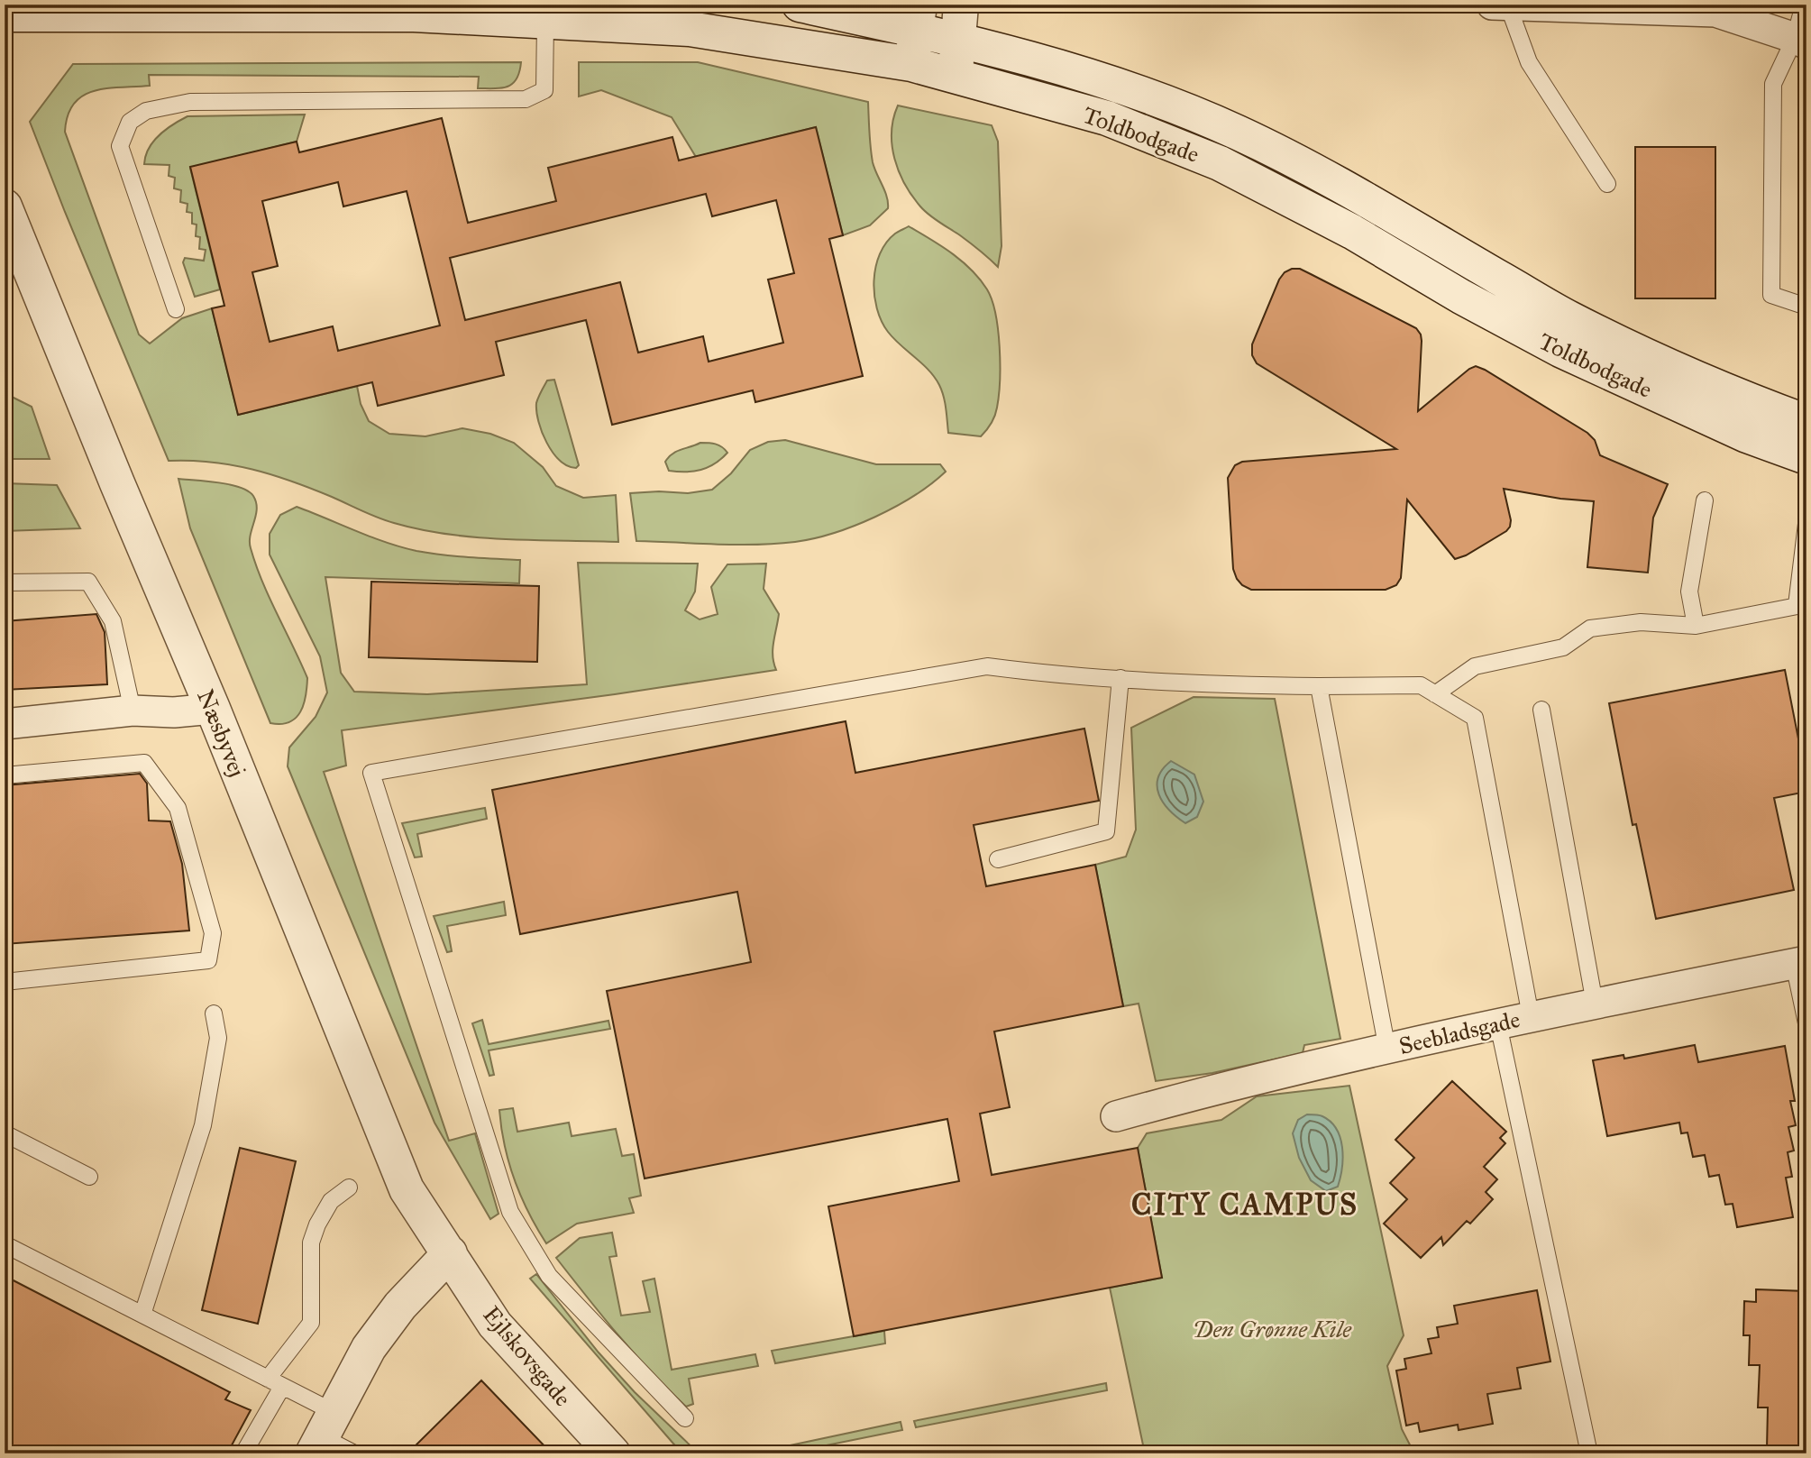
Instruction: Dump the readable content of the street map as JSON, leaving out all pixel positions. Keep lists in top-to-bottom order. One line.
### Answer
{"streets":{"main road":["Toldbodgade","Næsbyvej","Ejlskovsgade"],"street":["Seebladsgade"]},"crossings":[["Næsbyvej","Ejlskovsgade"]],"districts":["CITY CAMPUS"],"parks":["Den Grønne Kile"]}
